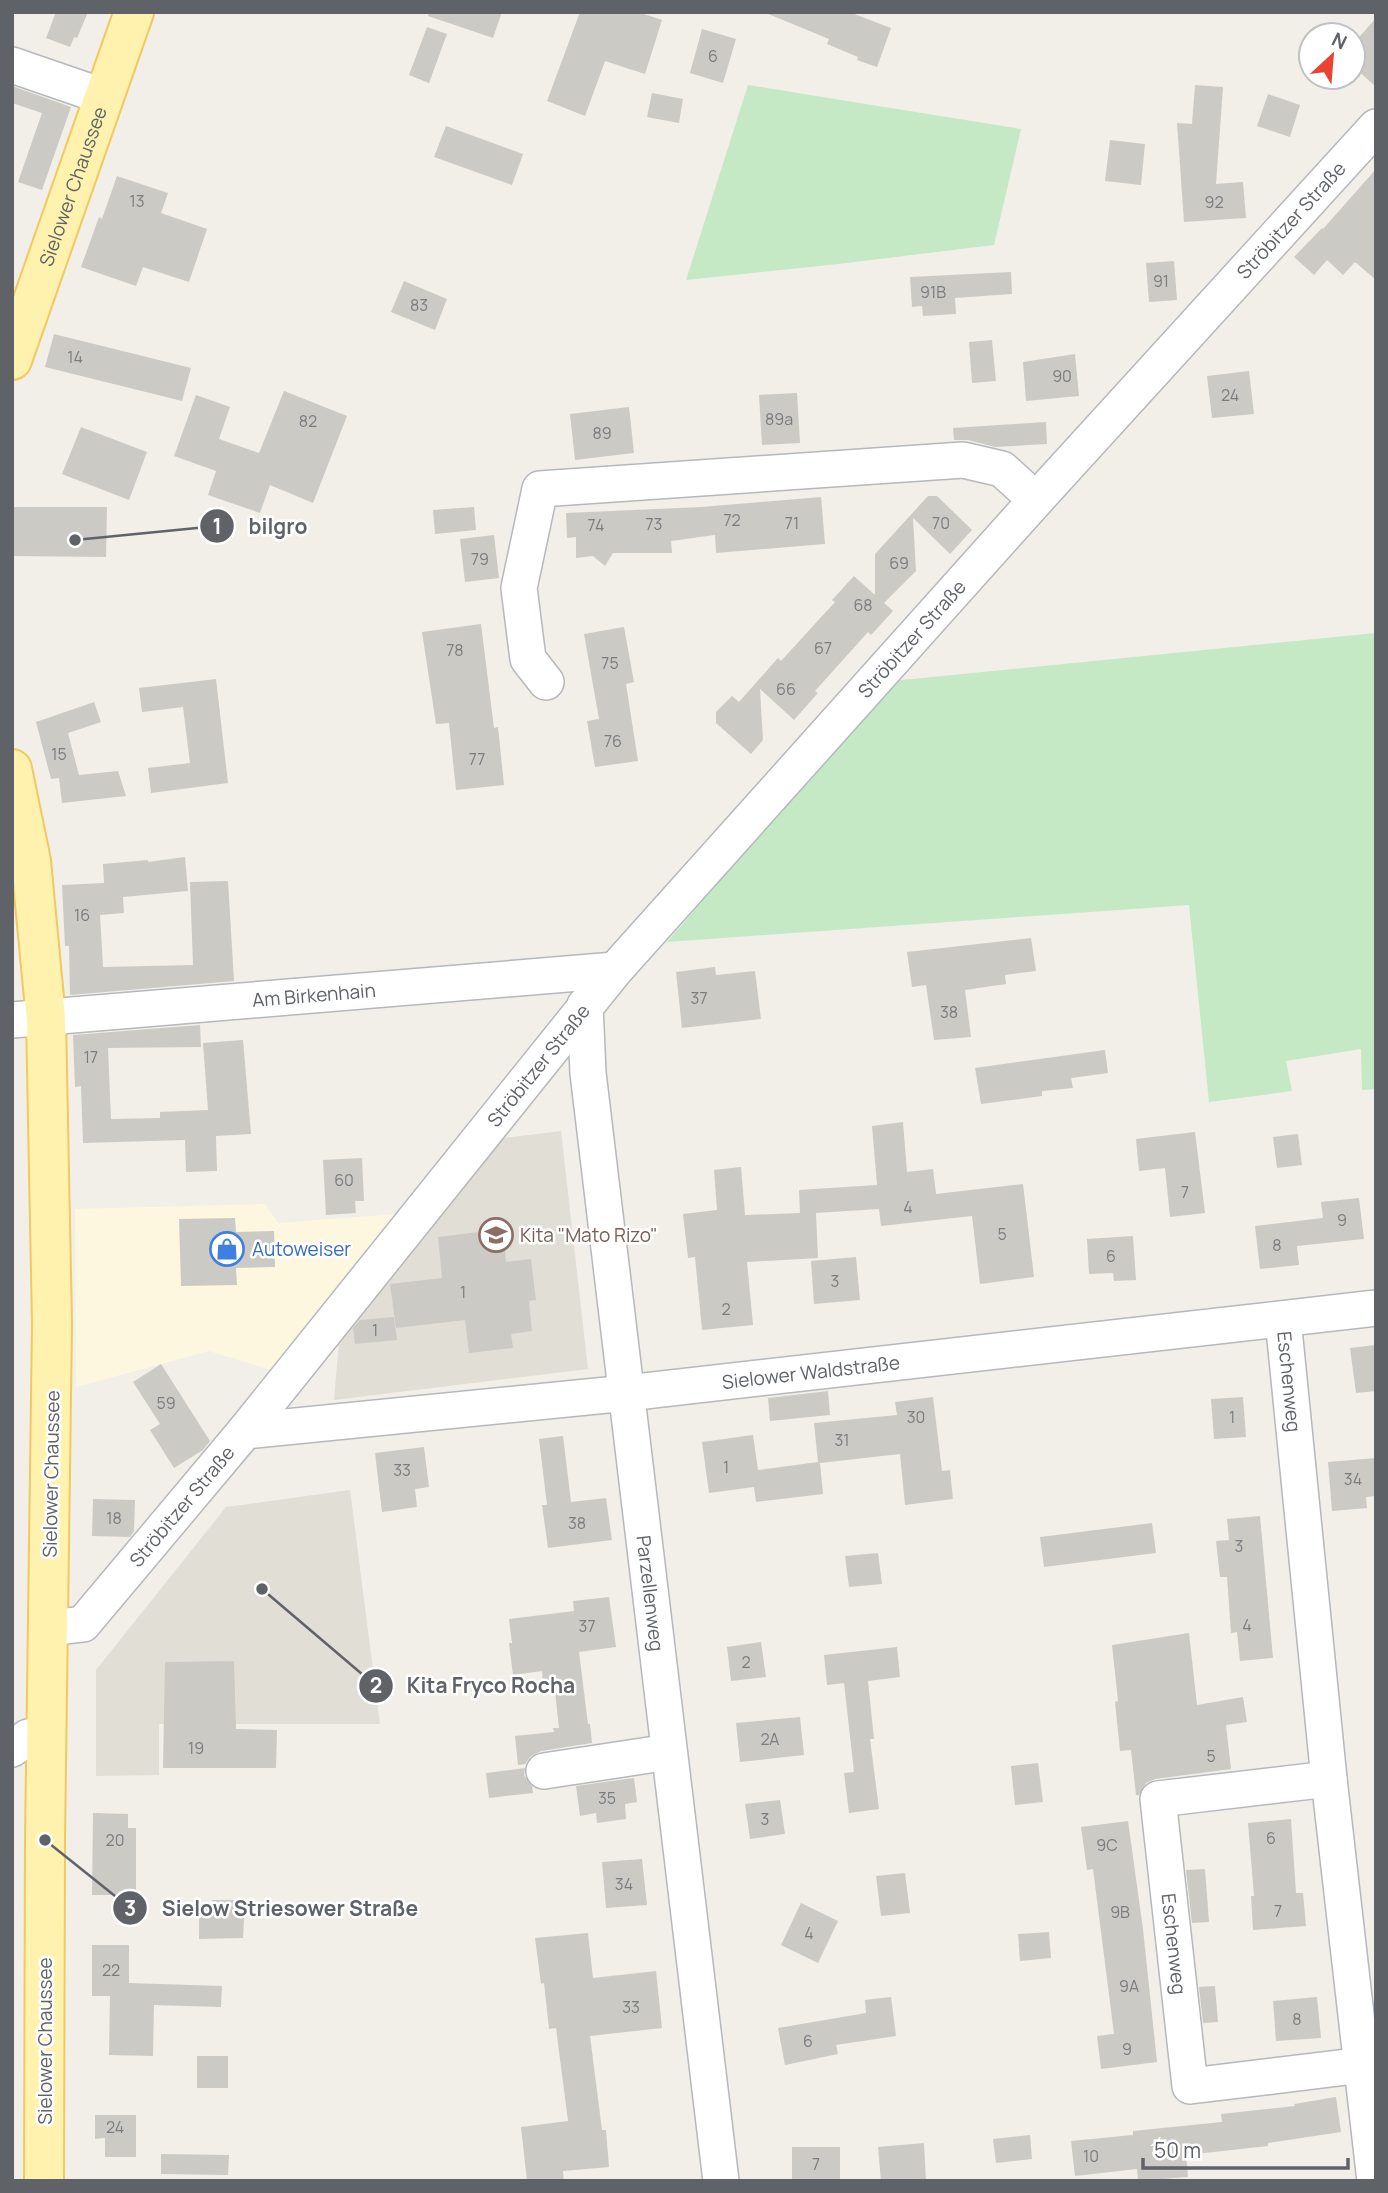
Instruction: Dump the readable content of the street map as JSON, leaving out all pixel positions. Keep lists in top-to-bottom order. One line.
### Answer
{"streets":{"main road":["Sielower Chaussee"],"street":["Ströbitzer Straße","Am Birkenhain","Sielower Waldstraße","Eschenweg","Parzellenweg"]},"crossings":[["Sielower Chaussee","Ströbitzer Straße"],["Sielower Chaussee","Am Birkenhain"],["Ströbitzer Straße","Am Birkenhain"],["Ströbitzer Straße","Sielower Waldstraße"],["Ströbitzer Straße","Parzellenweg"],["Sielower Waldstraße","Eschenweg"],["Sielower Waldstraße","Parzellenweg"]],"places":{"other":["bilgro","Kita Fryco Rocha","Sielow Striesower Straße"],"school or university":["Kita \"Mato Rizo\""],"shop":["Autoweiser"]},"house_numbers":["6","13","92","91","91B","83","14","90","24","89a","82","89","72","71","70","73","74","79","69","68","67","78","75","66","76","15","77","16","37","38","17","60","7","4","9","5","8","6","3","1","2","1","59","30","1","31","1","33","34","18","38","3","4","37","2","2A","19","5","35","3","6","20","9C","34","7","9B","4","22","9A","33","8","6","9","24","10","7"],"scale_bar":"50 m","north":"top right"}
